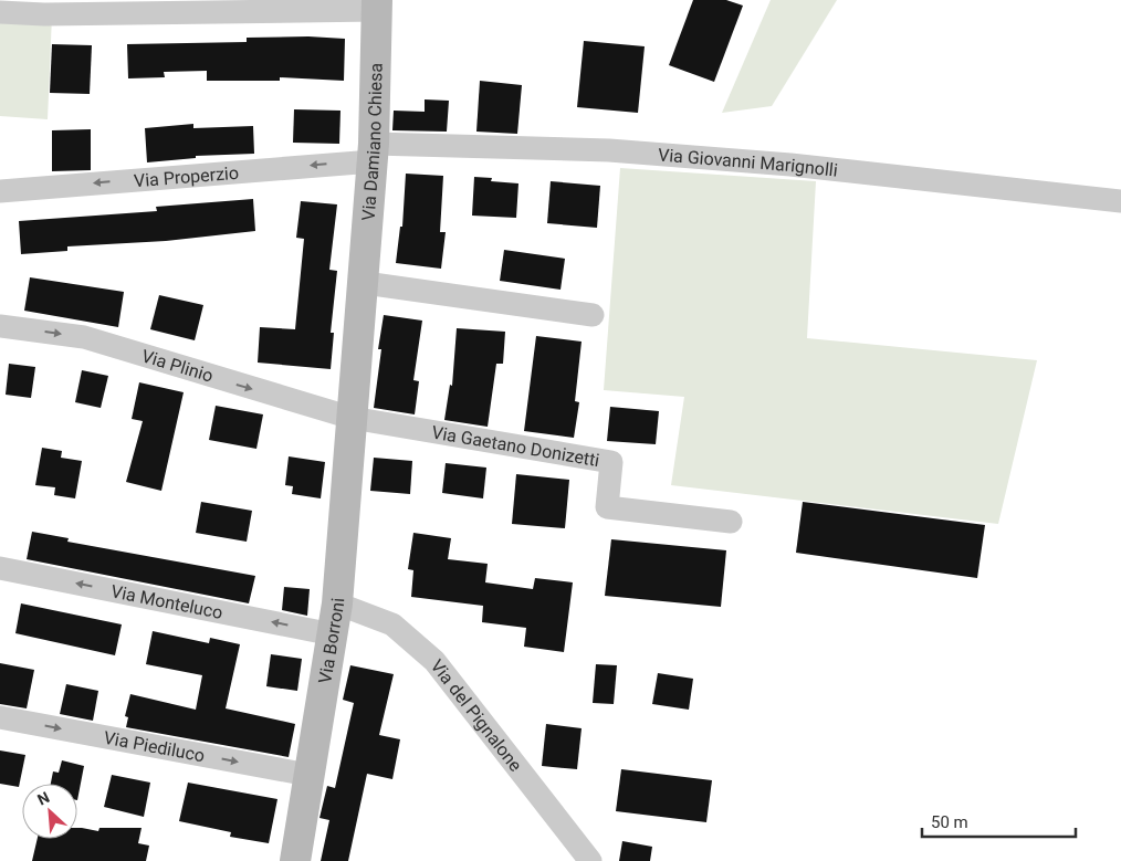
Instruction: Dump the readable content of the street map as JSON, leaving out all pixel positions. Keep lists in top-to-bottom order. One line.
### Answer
{"streets":{"street":["Via Damiano Chiesa","Via Giovanni Marignolli","Via Properzio","Via Plinio","Via Gaetano Donizetti","Via Monteluco","Via Borroni","Via del Pignalone","Via Piediluco"]},"crossings":[["Via Damiano Chiesa","Via Giovanni Marignolli"],["Via Damiano Chiesa","Via Properzio"],["Via Damiano Chiesa","Via Plinio"],["Via Damiano Chiesa","Via Gaetano Donizetti"],["Via Damiano Chiesa","Via Borroni"],["Via Giovanni Marignolli","Via Properzio"],["Via Plinio","Via Gaetano Donizetti"],["Via Plinio","Via Borroni"],["Via Gaetano Donizetti","Via Borroni"],["Via Monteluco","Via Borroni"],["Via Borroni","Via del Pignalone"],["Via Borroni","Via Piediluco"]],"one_way":["Via Plinio","Via Monteluco","Via Piediluco"],"scale_bar":"50 m","north":"top left"}
